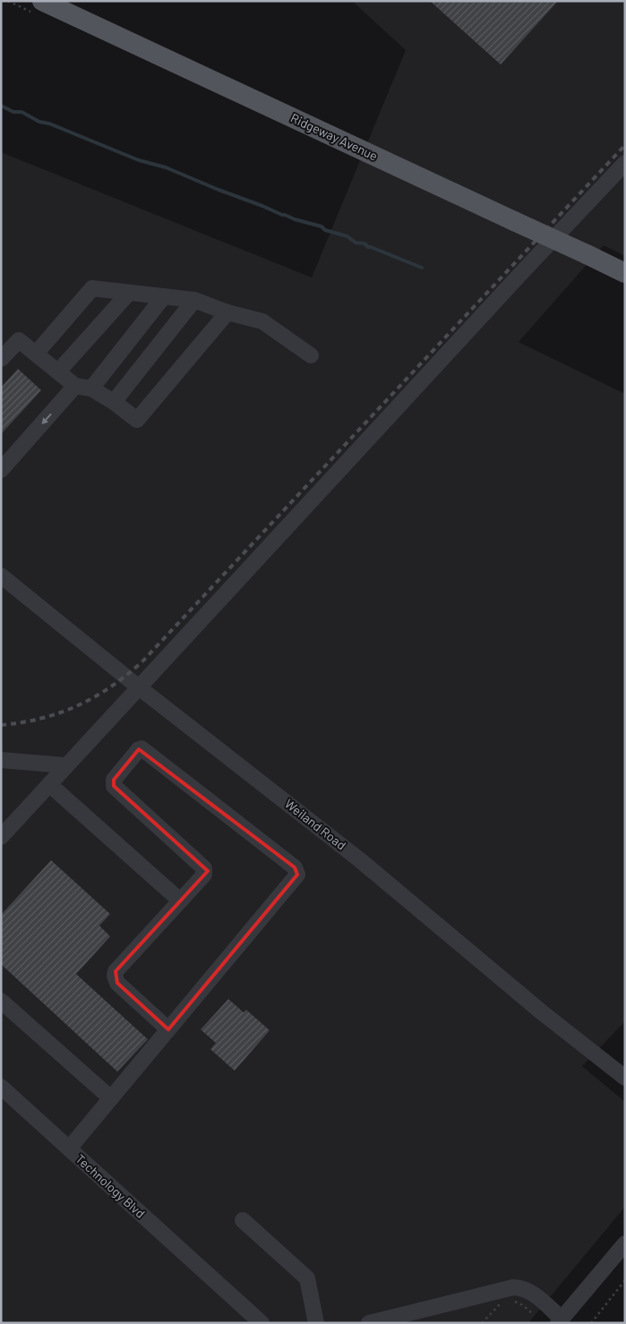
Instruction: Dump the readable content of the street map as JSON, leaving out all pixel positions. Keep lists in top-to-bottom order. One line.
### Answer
{"streets":{"main road":["Ridgeway Avenue"],"street":["Weiland Road","Technology Blvd"]}}
